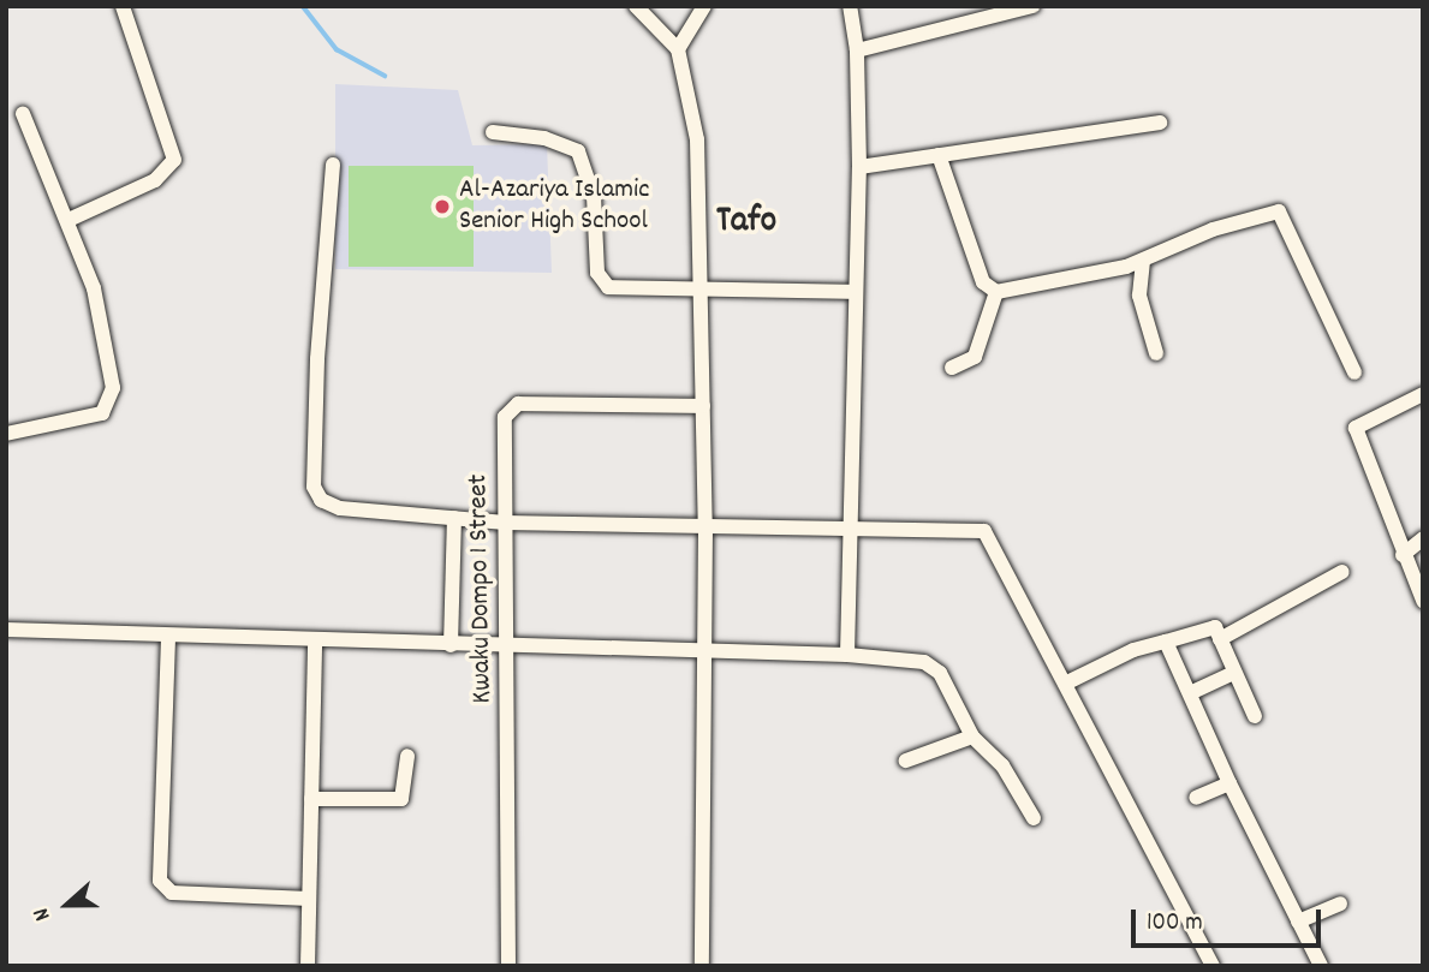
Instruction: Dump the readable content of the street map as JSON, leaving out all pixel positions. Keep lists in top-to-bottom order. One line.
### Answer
{"streets":{"street":["Kwaku Dompo 1 Street"]},"districts":["Tafo"],"places":["Al-Azariya Islamic Senior High School"],"scale_bar":"100 m","north":"left"}
